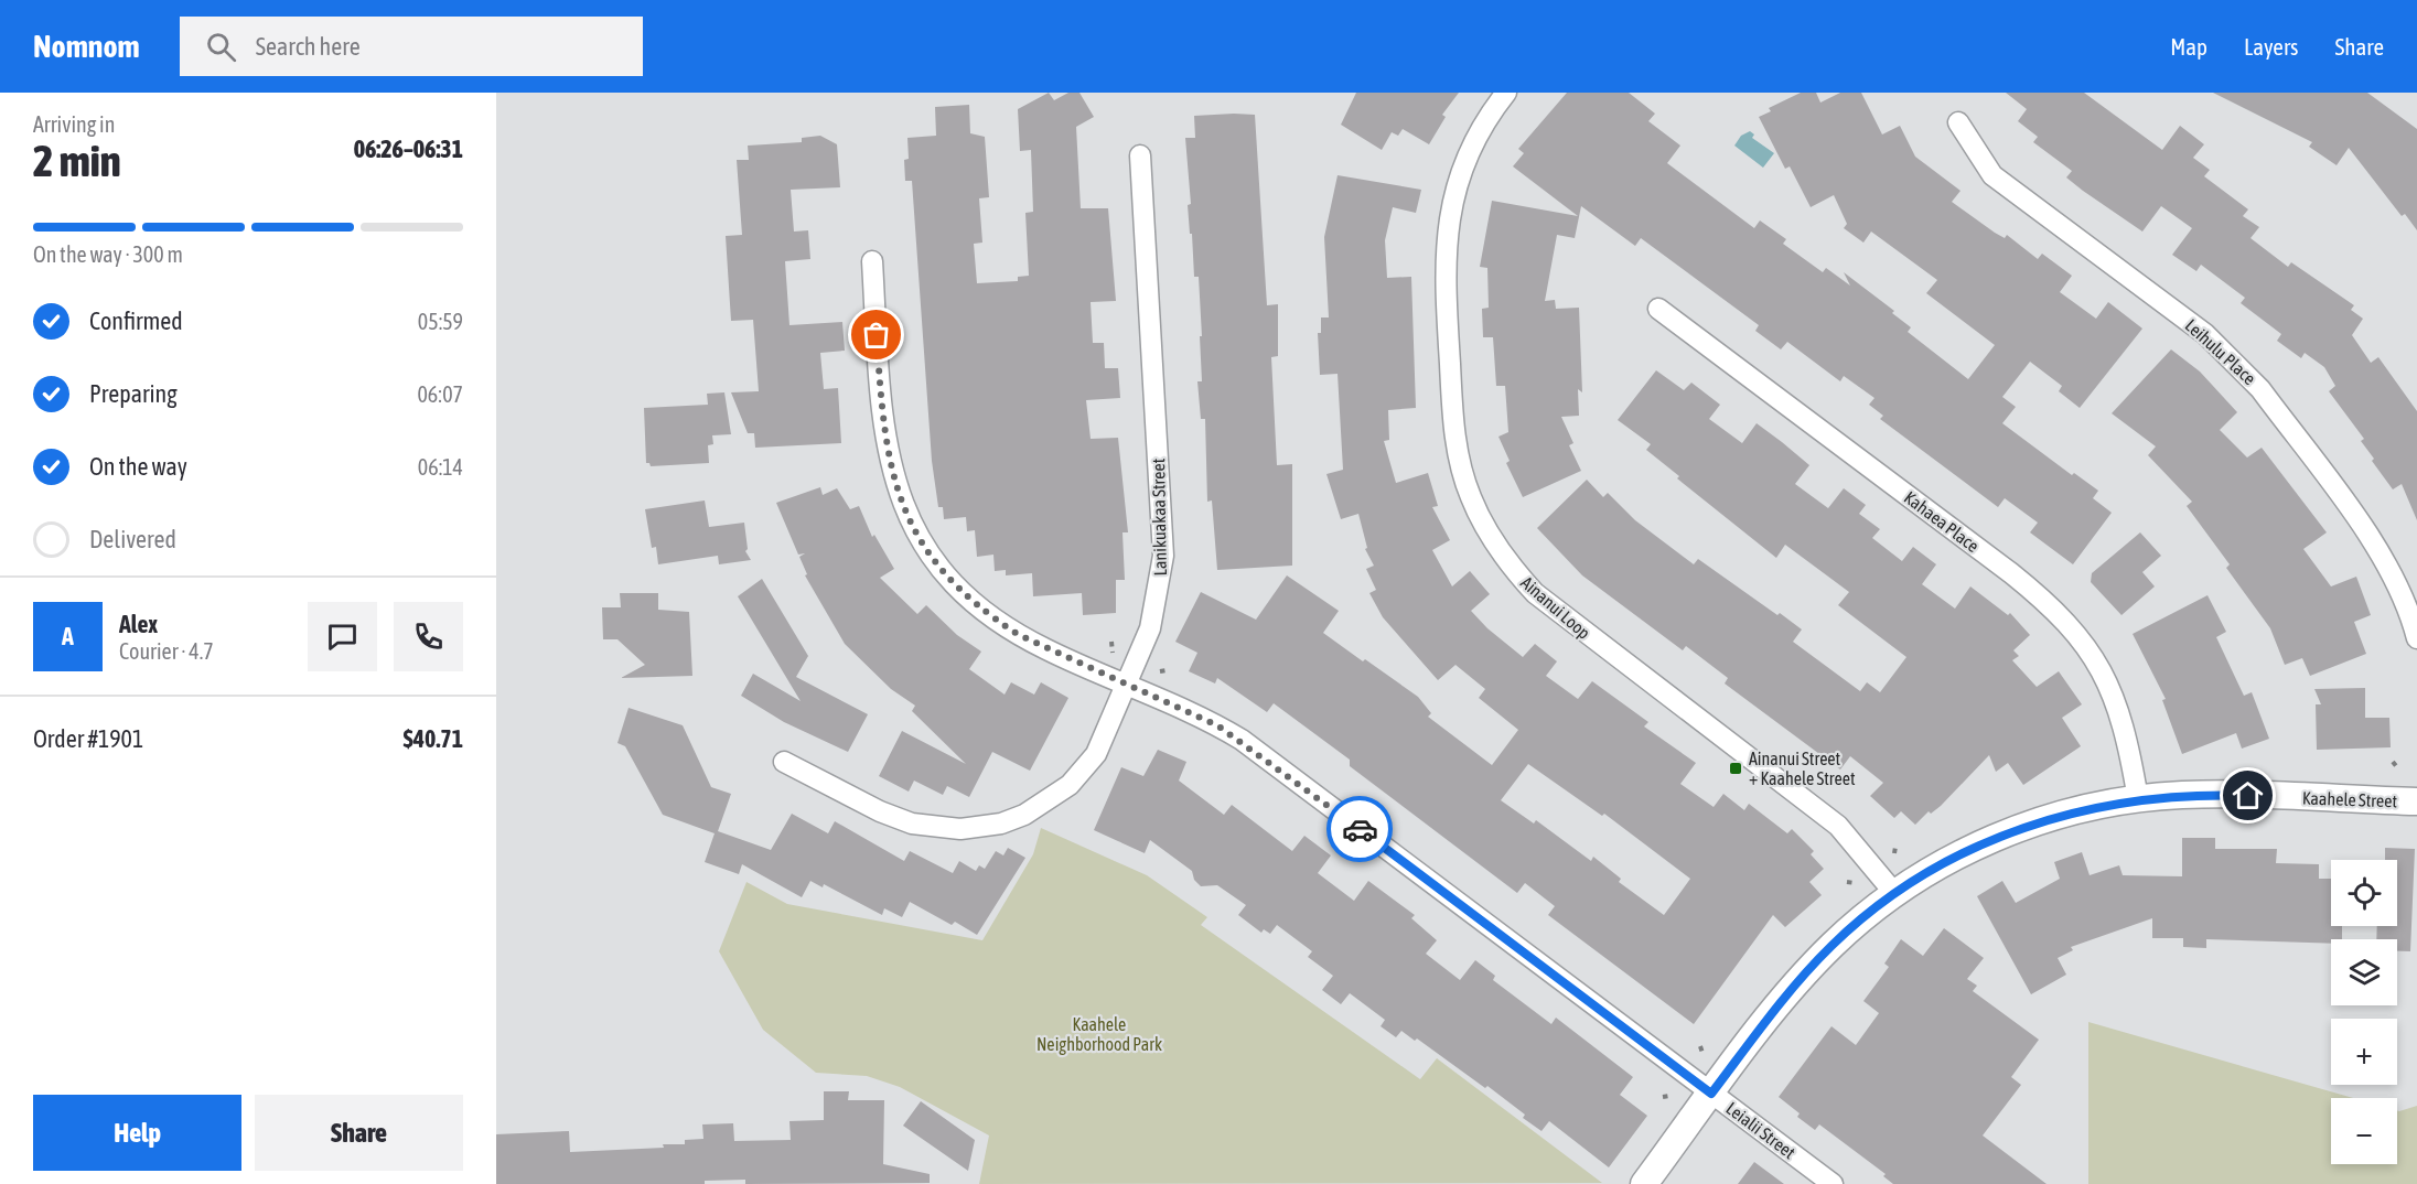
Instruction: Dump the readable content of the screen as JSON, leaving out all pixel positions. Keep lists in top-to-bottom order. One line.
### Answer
{"streets":{"street":["Leihulu Place","Lanikuakaa Street","Kahaea Place","Ainanui Loop","Kaahele Street","Leialii Street"]},"crossings":[["Lanikuakaa Street","Leialii Street"],["Kahaea Place","Kaahele Street"],["Ainanui Loop","Kaahele Street"],["Kaahele Street","Leialii Street"]],"parks":["Kaahele Neighborhood Park"],"places":{"transit":["Ainanui Street + Kaahele Street"]},"page":{"header":"Nomnom","search":"Search here","nav":["Map","Layers","Share"],"heading":["2 min","Arriving in","06:26–06:31"],"panel":["Alex","Courier · 4.7","Order #1901","$40.71"],"bar":"On the way · 300 m","list":[["Confirmed","05:59"],["Preparing","06:07"],["On the way","06:14"],"Delivered"],"round":"A","map_buttons":["+","−"],"buttons":["Help","Share"]}}
